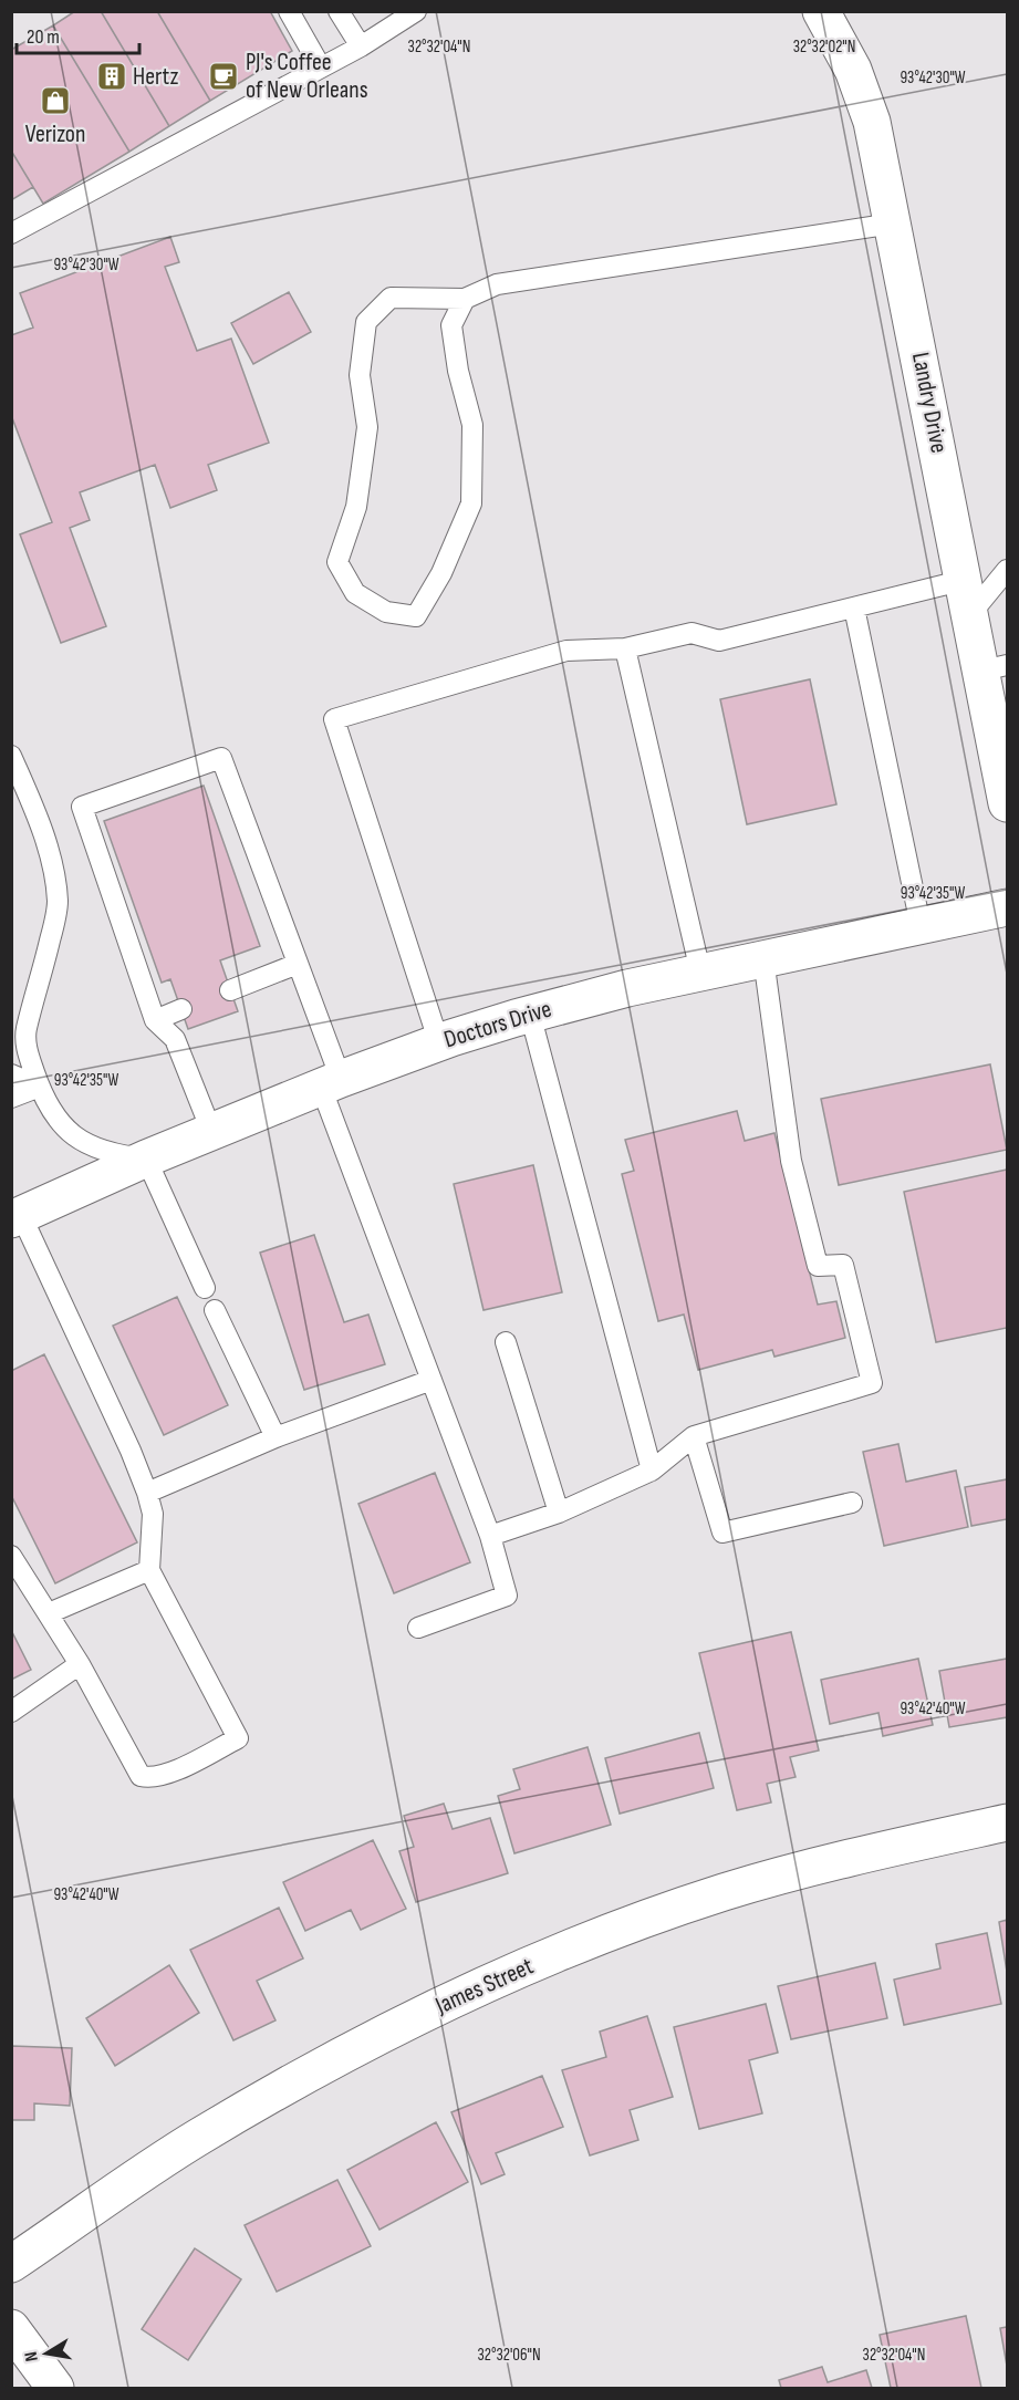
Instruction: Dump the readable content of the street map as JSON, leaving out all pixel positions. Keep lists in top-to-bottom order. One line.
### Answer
{"streets":{"street":["Landry Drive","Doctors Drive","James Street"]},"places":{"building":["Hertz"],"cafe":["PJ's Coffee of New Orleans"],"shop":["Verizon"]},"scale_bar":"20 m","north":"left","coordinates":["32°32'04\"N","32°32'02\"N","93°42'30\"W","93°42'35\"W","93°42'40\"W","32°32'06\"N"]}
